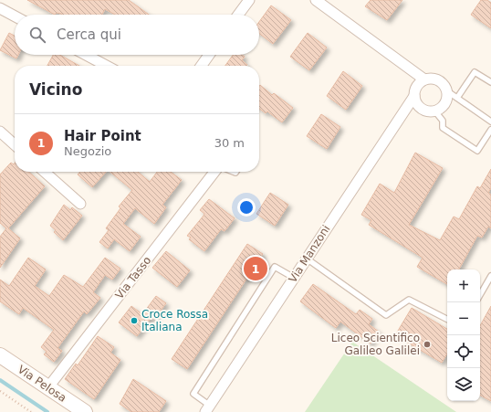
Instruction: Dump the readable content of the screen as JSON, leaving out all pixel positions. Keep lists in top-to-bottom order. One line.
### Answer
{"streets":{"main road":["Via Pelosa"],"street":["Via Manzoni","Via Tasso"]},"crossings":[["Via Tasso","Via Pelosa"]],"places":["Croce Rossa Italiana","Liceo Scientifico Galileo Galilei"],"page":{"search":"Cerca qui","heading":"Vicino","list":[{"mark":"1","name":"Hair Point","note":"Negozio","value":"30 m"}],"pins":"1","map_buttons":["+","−"]}}
